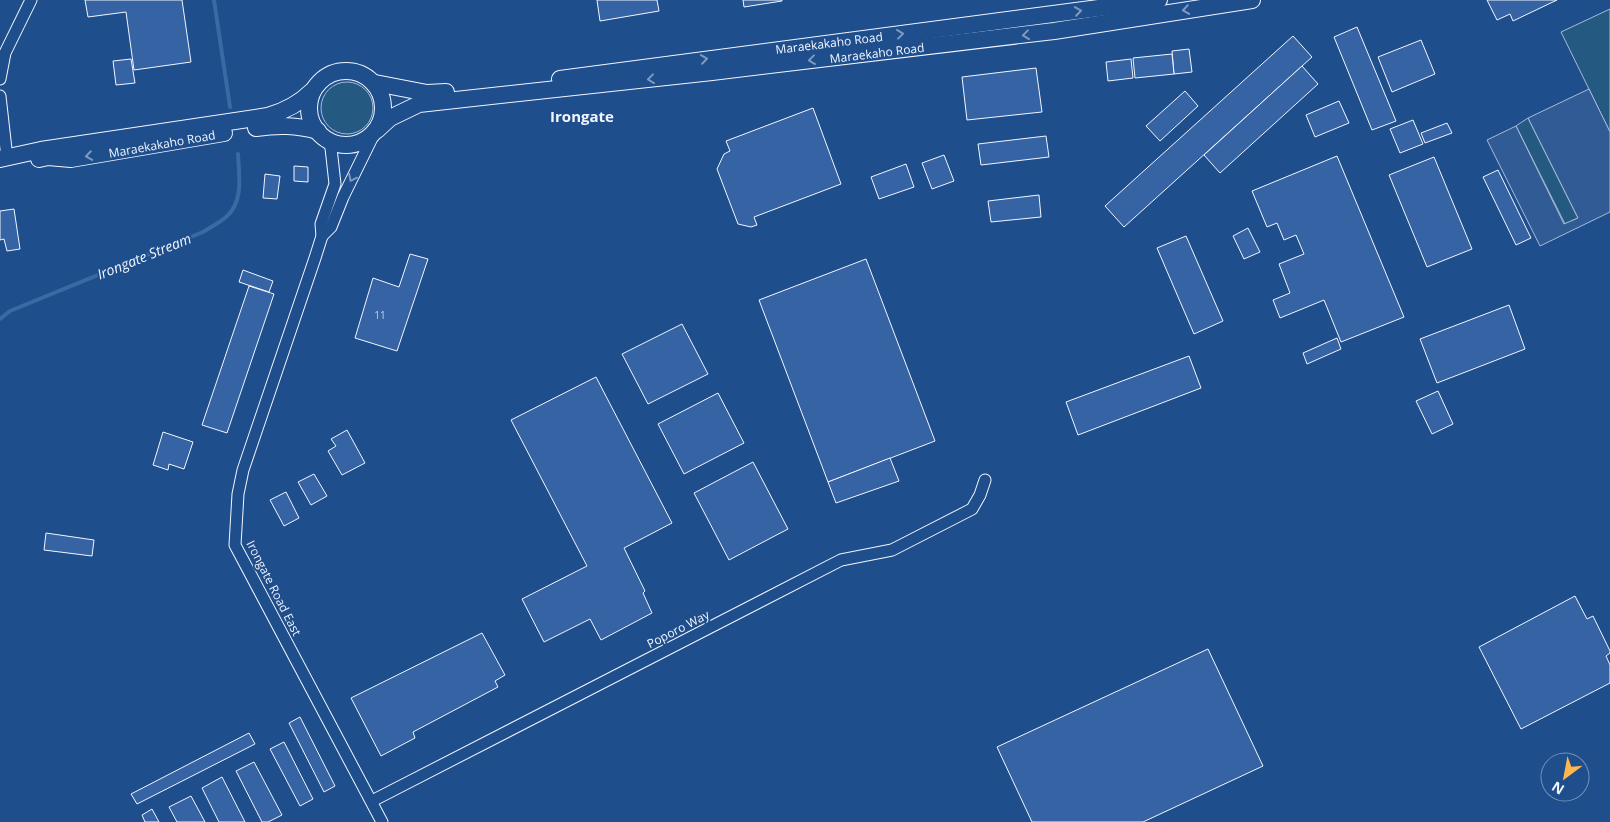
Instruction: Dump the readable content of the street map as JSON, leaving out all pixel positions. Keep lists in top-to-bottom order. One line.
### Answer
{"streets":{"main road":["Maraekakaho Road","Maraekaho Road"],"street":["Irongate Road East","Poporo Way"]},"crossings":[["Maraekakaho Road","Maraekaho Road"],["Irongate Road East","Poporo Way"]],"one_way":["Maraekaho Road"],"districts":["Irongate"],"water":["Irongate Stream"],"house_numbers":["11"],"north":"bottom left"}
